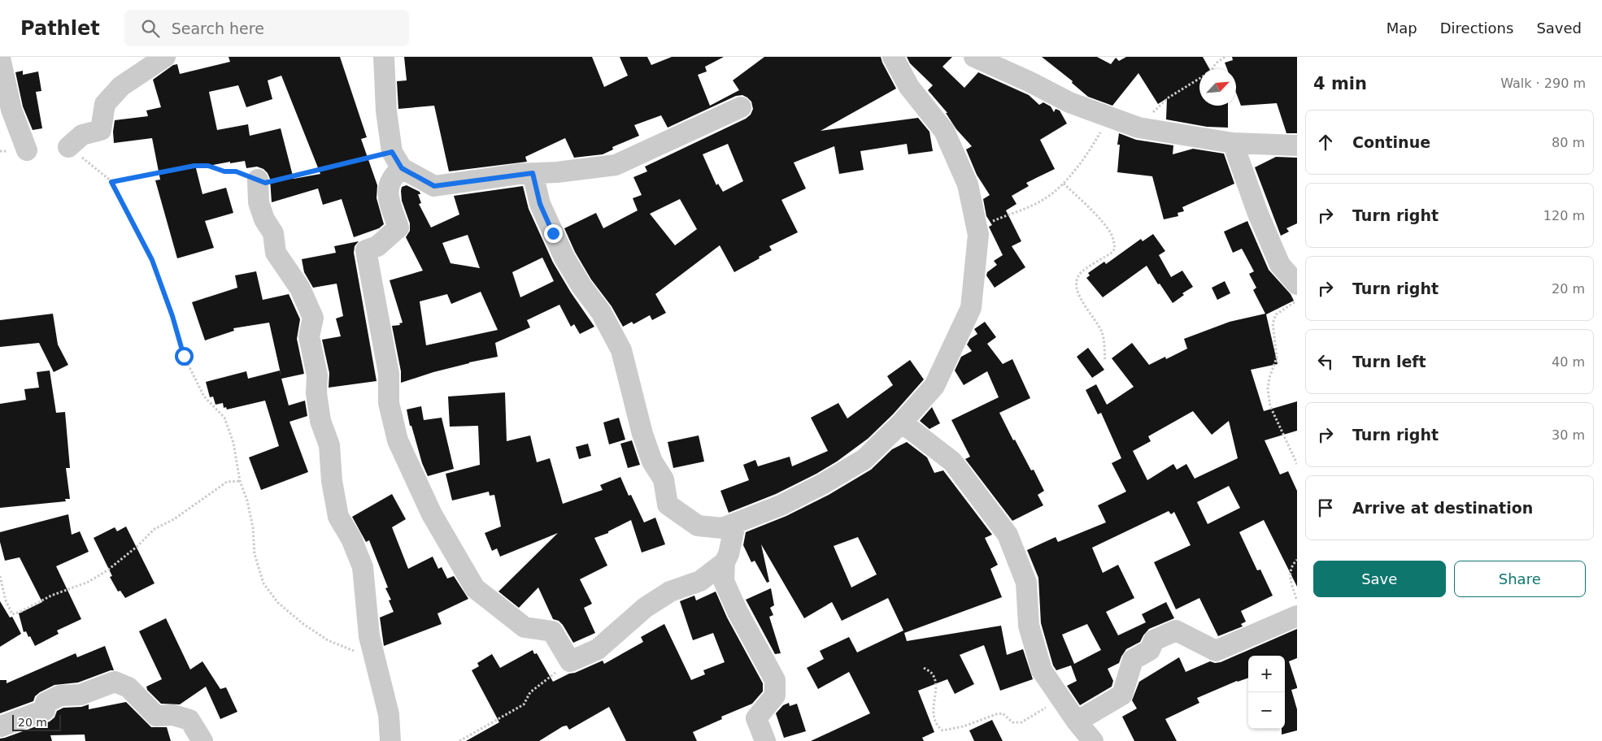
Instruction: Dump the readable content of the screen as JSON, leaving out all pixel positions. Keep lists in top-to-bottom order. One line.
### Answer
{"scale_bar":"20 m","north":"top right","page":{"header":"Pathlet","search":"Search here","nav":["Map","Directions","Saved"],"heading":["4 min","Walk · 290 m"],"list":[["Continue","80 m"],["Turn right","120 m"],["Turn right","20 m"],["Turn left","40 m"],["Turn right","30 m"],"Arrive at destination"],"buttons":["Save","Share"],"map_buttons":["+","−"],"scale":"20 m"}}
